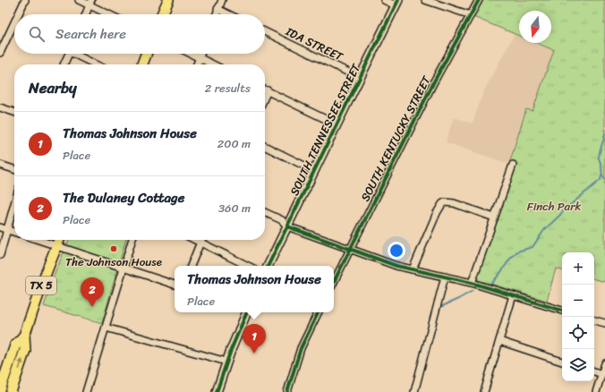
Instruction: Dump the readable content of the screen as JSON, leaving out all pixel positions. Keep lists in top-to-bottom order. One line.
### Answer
{"streets":{"main road":["TX 5"],"street":["IDA STREET","SOUTH TENNESSEE STREET","SOUTH KENTUCKY STREET"]},"crossings":[["IDA STREET","SOUTH TENNESSEE STREET"]],"parks":["Finch Park"],"places":["The Johnson House"],"north":"bottom","page":{"search":"Search here","heading":["Nearby","2 results"],"list":[{"mark":"1","name":"Thomas Johnson House","note":"Place","value":"200 m"},{"mark":"2","name":"The Dulaney Cottage","note":"Place","value":"360 m"}],"map_buttons":["+","−"],"popup":["Thomas Johnson House","Place"],"pins":["2","1"]}}
